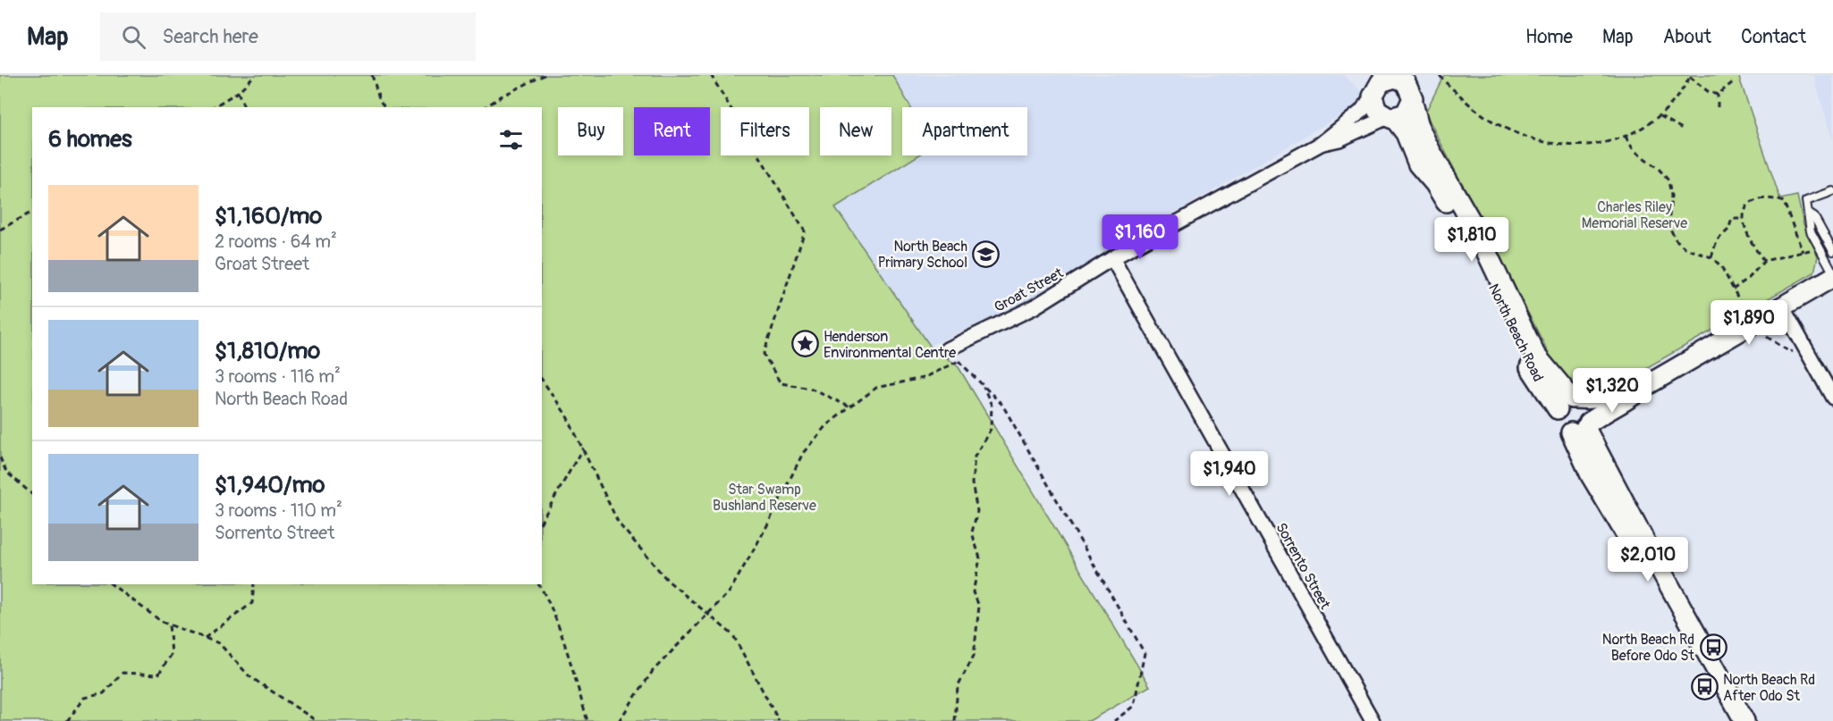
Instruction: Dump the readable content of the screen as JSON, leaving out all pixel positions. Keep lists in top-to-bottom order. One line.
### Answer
{"streets":{"main road":["North Beach Road"],"street":["Groat Street","Sorrento Street"]},"crossings":[["Groat Street","North Beach Road"],["Groat Street","Sorrento Street"]],"parks":["Charles Riley Memorial Reserve","Star Swamp Bushland Reserve"],"places":{"school or university":["North Beach Primary School"],"place":["Henderson Environmental Centre"],"bus stop":["North Beach Rd Before Odo St","North Beach Rd After Odo St"]},"page":{"header":"Map","search":"Search here","nav":["Home","Map","About","Contact"],"chip":["Buy","Rent","Filters","New","Apartment"],"heading":"6 homes","list":[{"name":"$1,160/mo","note":"2 rooms · 64 m² · Groat Street"},{"name":"$1,810/mo","note":"3 rooms · 116 m² · North Beach Road"},{"name":"$1,940/mo","note":"3 rooms · 110 m² · Sorrento Street"}],"price":["$1,160","$1,810","$1,890","$1,320","$1,940","$2,010"]}}
